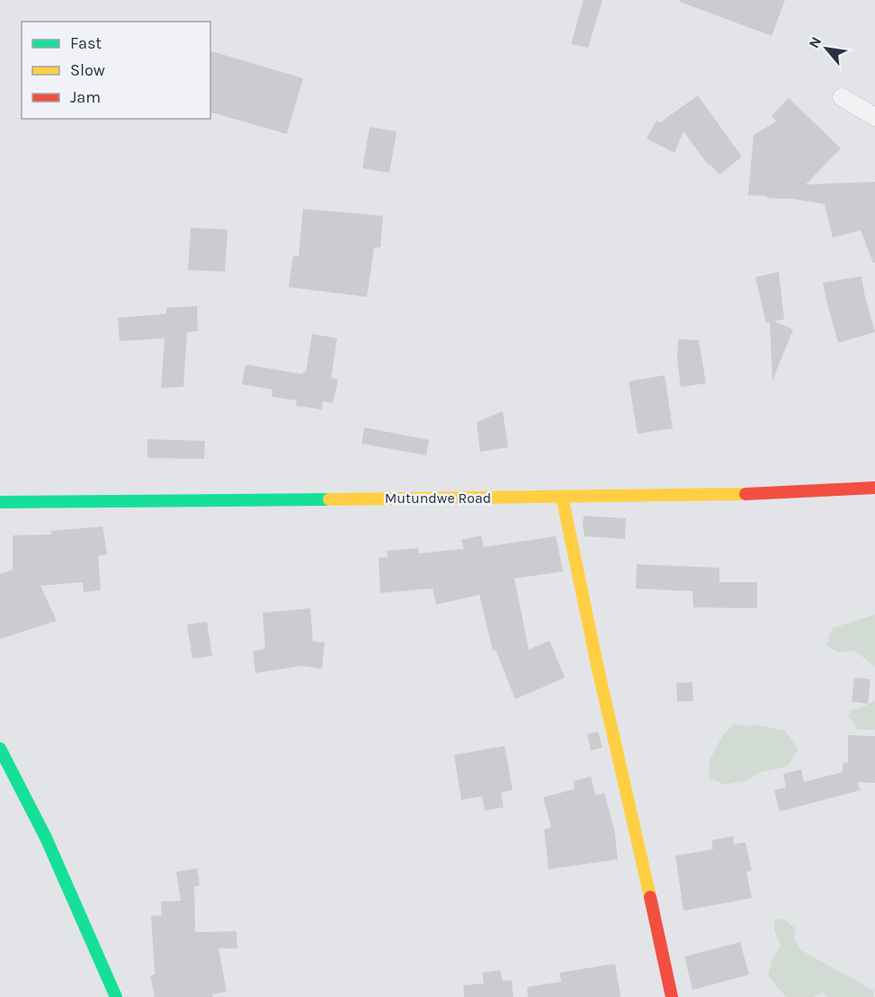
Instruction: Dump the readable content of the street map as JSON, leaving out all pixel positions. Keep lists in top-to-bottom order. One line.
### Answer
{"streets":{"main road":["Mutundwe Road"]},"legend":["Fast","Slow","Jam"],"north":"top left"}
